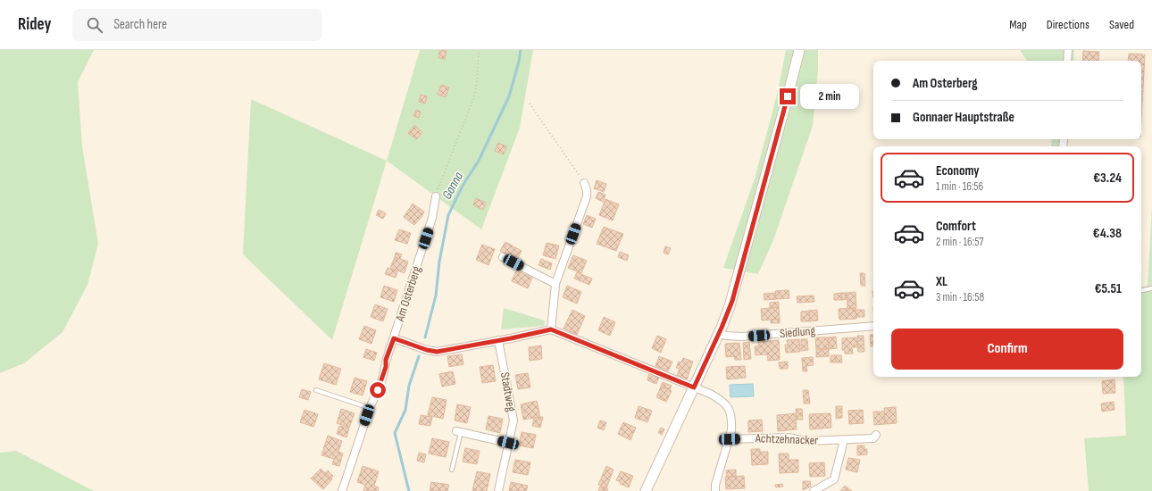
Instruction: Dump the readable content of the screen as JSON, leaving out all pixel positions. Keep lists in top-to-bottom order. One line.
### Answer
{"streets":{"street":["Am Osterberg","Siedlung","Stadtweg","Achtzehnacker"]},"water":["Gonna"],"page":{"header":"Ridey","search":"Search here","nav":["Map","Directions","Saved"],"banner":["Am Osterberg","Gonnaer Hauptstraße"],"bubble":"2 min","list":[{"name":"Economy","note":"1 min · 16:56","value":"€3.24"},{"name":"Comfort","note":"2 min · 16:57","value":"€4.38"},{"name":"XL","note":"3 min · 16:58","value":"€5.51"}],"buttons":"Confirm"}}
